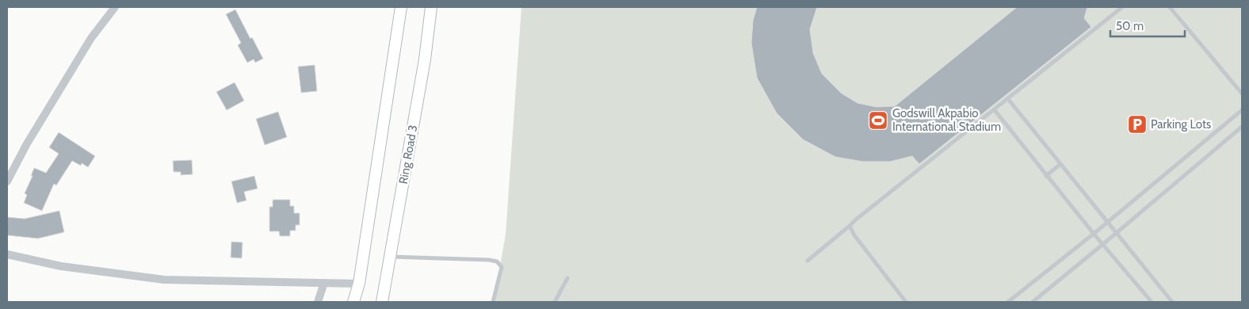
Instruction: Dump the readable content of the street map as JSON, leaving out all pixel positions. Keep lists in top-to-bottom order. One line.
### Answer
{"streets":{"main road":["Ring Road 3"]},"places":{"sports":["Godswill Akpabio International Stadium"],"parking":["Parking Lots"]},"scale_bar":"50 m"}
